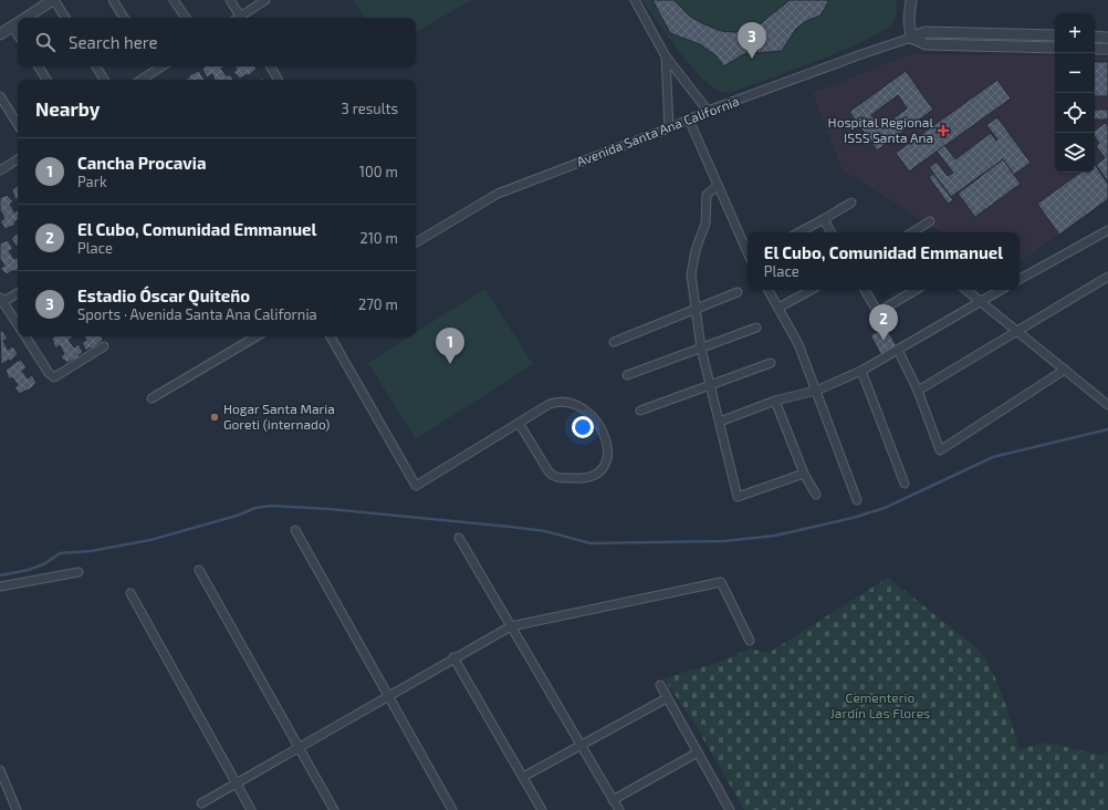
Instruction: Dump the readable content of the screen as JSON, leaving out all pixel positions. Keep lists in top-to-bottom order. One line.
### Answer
{"streets":{"street":["Avenida Santa Ana California"]},"parks":["Cementerio Jardín Las Flores"],"places":{"health":["Hospital Regional ISSS Santa Ana"],"other":["Hogar Santa Maria Goreti (internado)"]},"page":{"map_buttons":["+","−"],"search":"Search here","pins":["3","2","1"],"heading":["Nearby","3 results"],"list":[{"mark":"1","name":"Cancha Procavia","note":"Park","value":"100 m"},{"mark":"2","name":"El Cubo, Comunidad Emmanuel","note":"Place","value":"210 m"},{"mark":"3","name":"Estadio Óscar Quiteño","note":"Sports · Avenida Santa Ana California","value":"270 m"}],"popup":["El Cubo, Comunidad Emmanuel","Place"]}}
